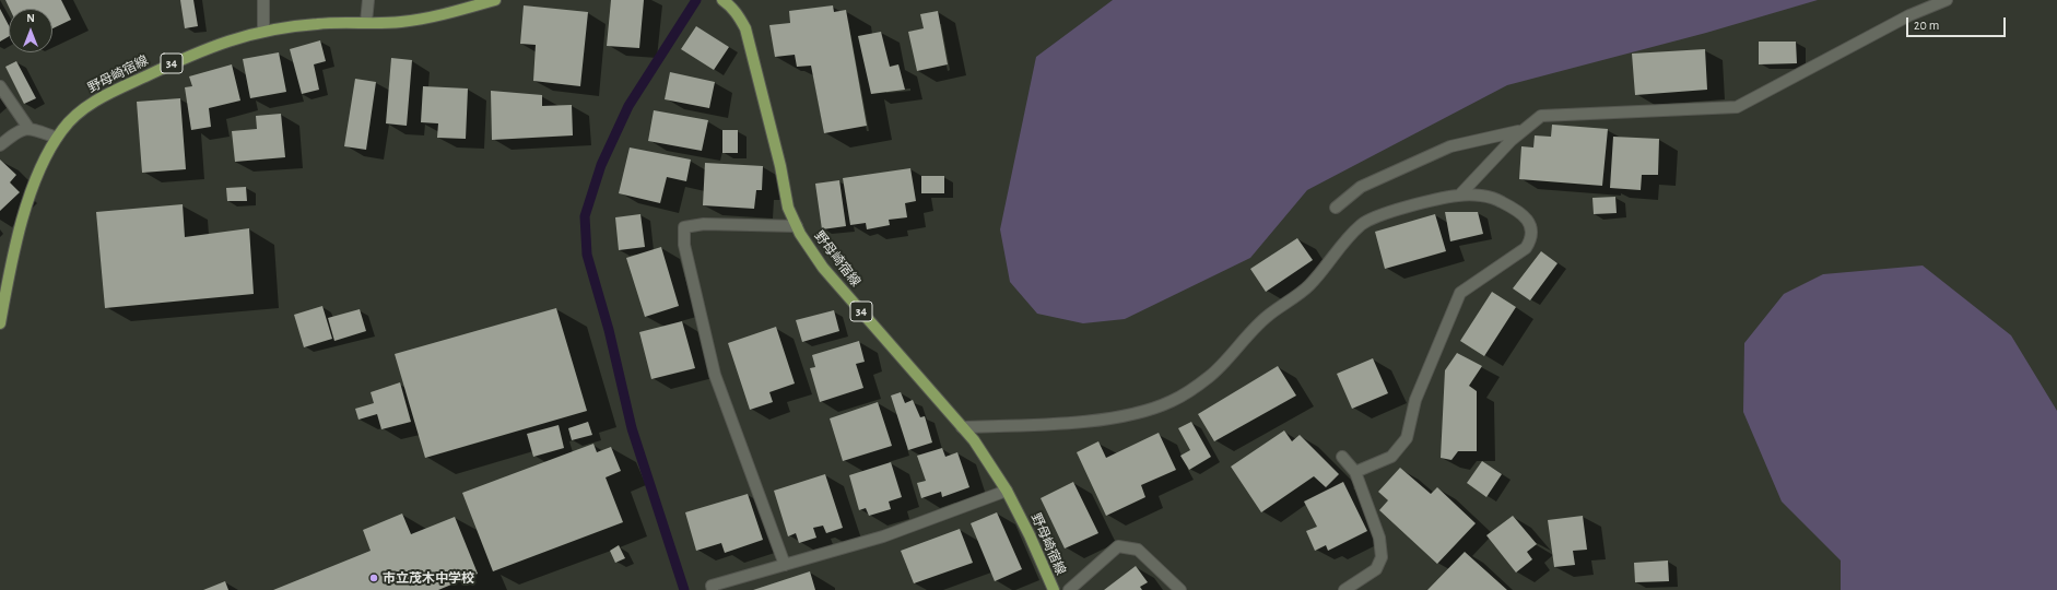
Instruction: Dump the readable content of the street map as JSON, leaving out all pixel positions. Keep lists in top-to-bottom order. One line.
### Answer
{"streets":{"main road":["34","野母崎宿線"]},"places":["市立茂木中学校"],"scale_bar":"20 m","north":"top"}
